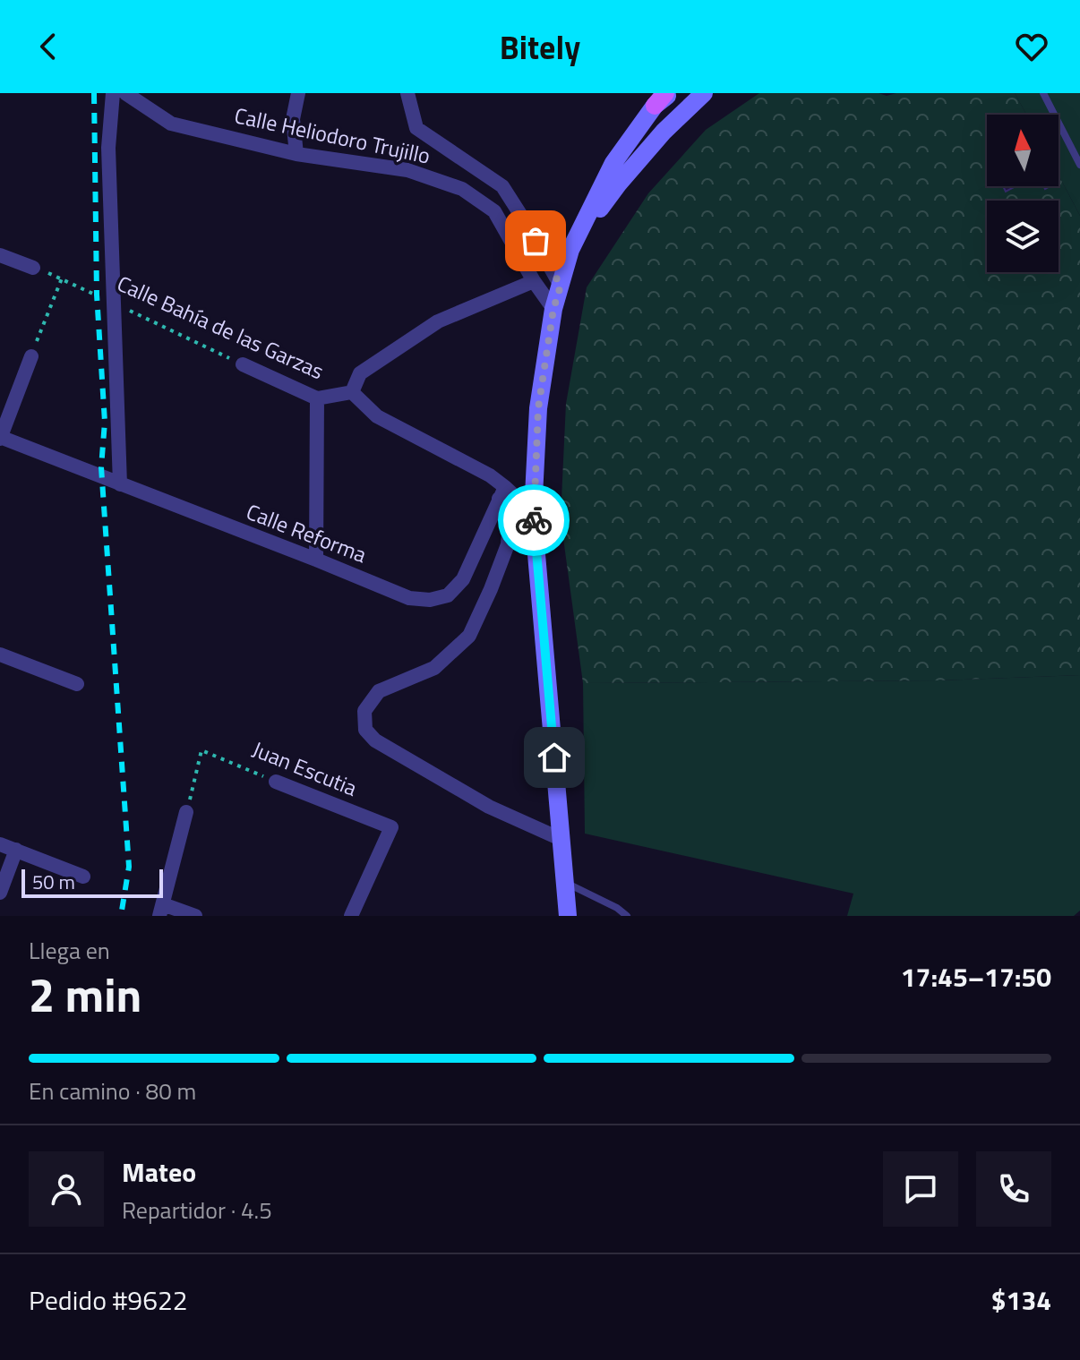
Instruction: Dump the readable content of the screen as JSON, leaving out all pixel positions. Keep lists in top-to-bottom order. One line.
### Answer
{"streets":{"street":["Calle Heliodoro Trujillo","Calle Bahía de las Garzas","Calle Reforma","Juan Escutia"]},"scale_bar":"50 m","north":"top","page":{"header":"Bitely","scale":"50 m","heading":["2 min","Llega en","17:45–17:50"],"panel":["Mateo","Repartidor · 4.5","Pedido #9622","$134"],"bar":"En camino · 80 m"}}
